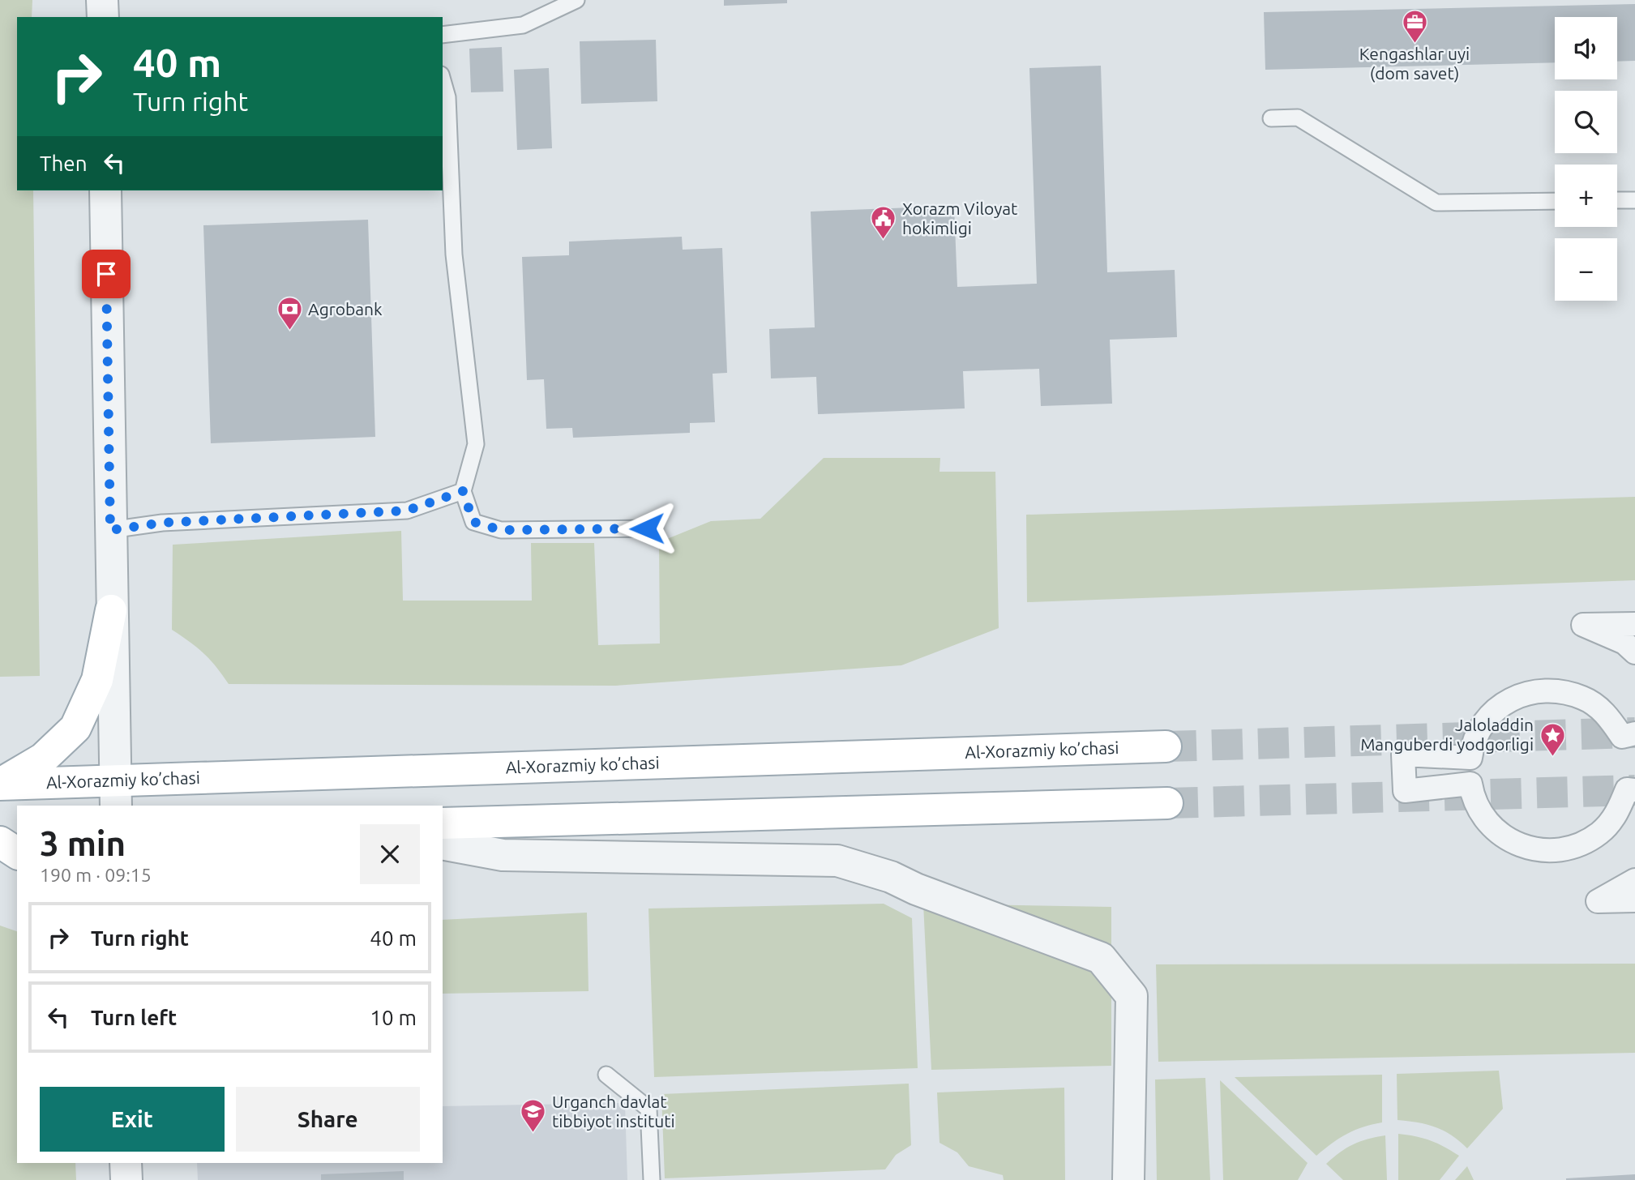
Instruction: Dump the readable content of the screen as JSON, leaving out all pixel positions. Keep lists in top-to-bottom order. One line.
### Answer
{"streets":{"main road":["Al-Xorazmiy ko’chasi"]},"places":{"office":["Kengashlar uyi (dom savet)"],"public building":["Xorazm Viloyat hokimligi"],"bank":["Agrobank"],"place":["Jaloladdin Manguberdi yodgorligi"],"school or university":["Urganch davlat tibbiyot instituti"]},"page":{"map_buttons":["+","−"],"turn":["40 m","Turn right"],"then":"Then","heading":["3 min","190 m · 09:15"],"list":[{"name":"Turn right","value":"40 m"},{"name":"Turn left","value":"10 m"}],"buttons":["Exit","Share"]}}
